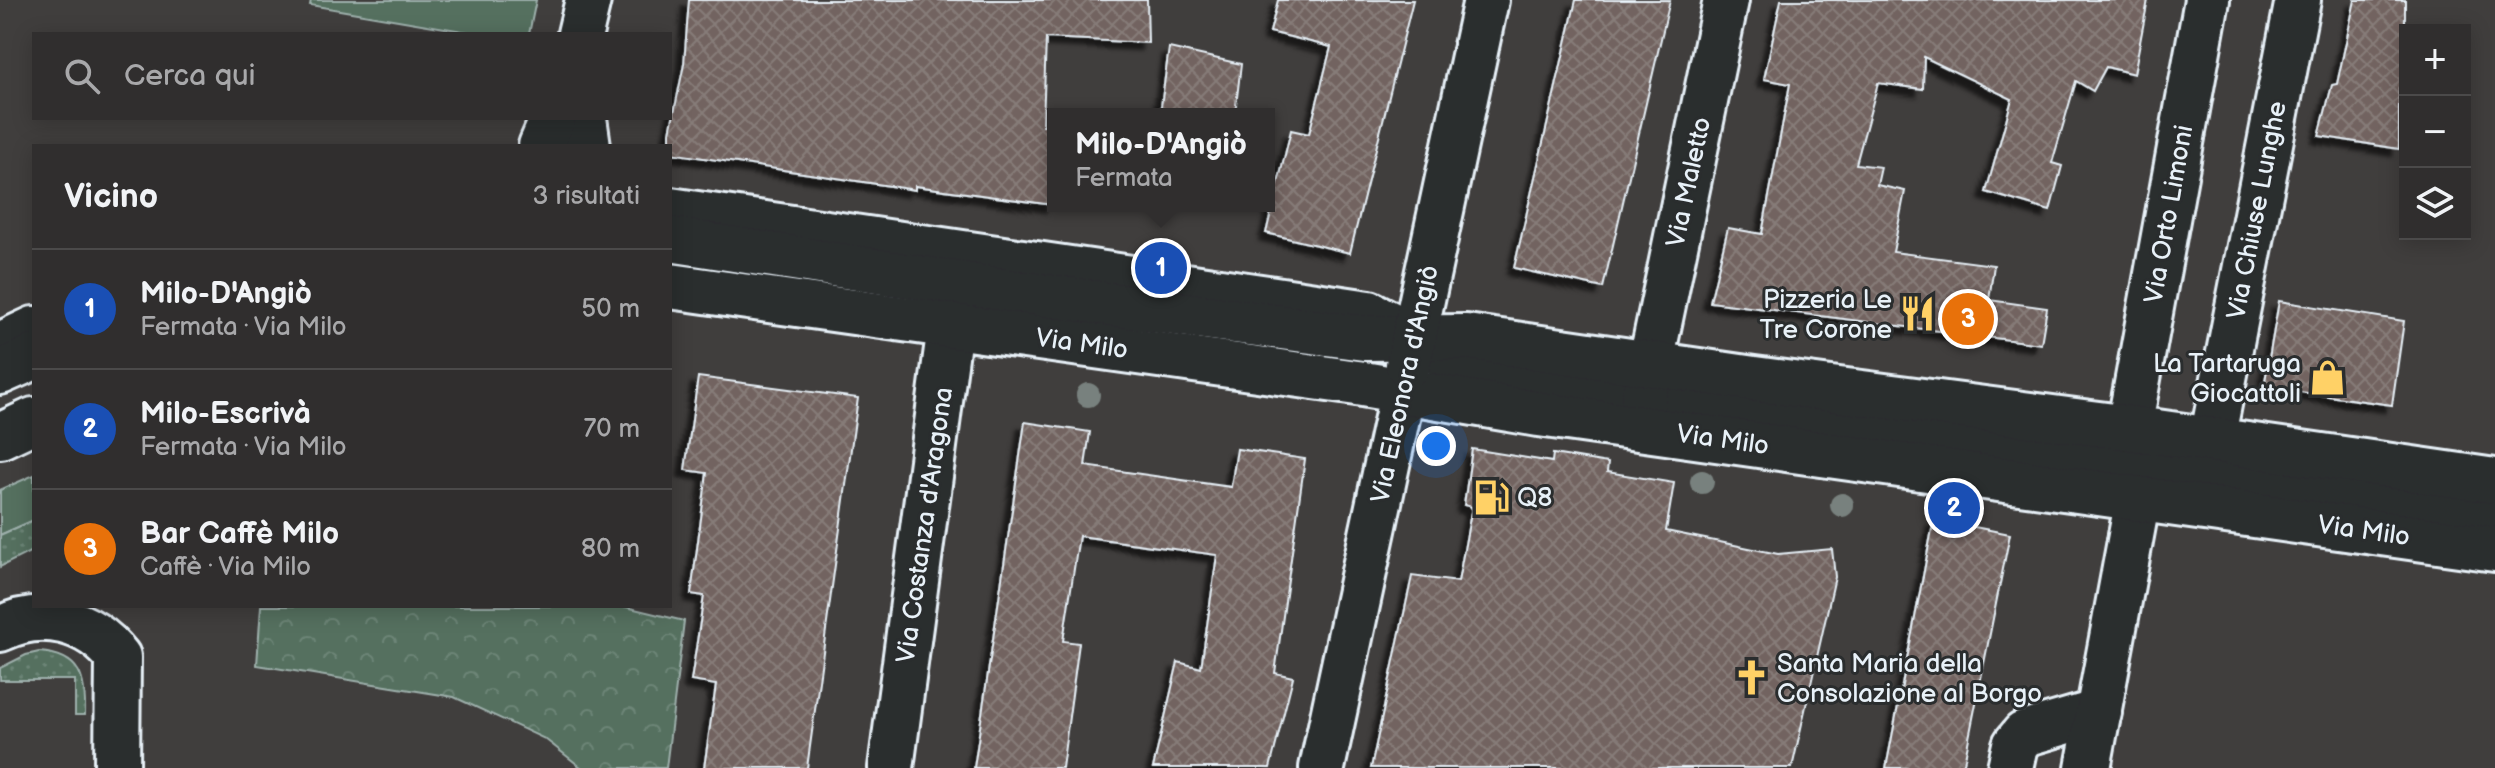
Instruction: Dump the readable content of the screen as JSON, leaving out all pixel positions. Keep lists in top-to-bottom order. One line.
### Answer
{"streets":{"main road":["Via Maletto","Via Chiuse Lunghe","Via Orto Limoni","Via Milo","Via Eleonora d'Angiò","Via Costanza d'Aragona"]},"crossings":[["Via Maletto","Via Milo"],["Via Chiuse Lunghe","Via Milo"],["Via Orto Limoni","Via Milo"],["Via Milo","Via Eleonora d'Angiò"],["Via Milo","Via Costanza d'Aragona"]],"places":{"restaurant":["Pizzeria Le Tre Corone"],"shop":["La Tartaruga Giocattoli"],"fuel station":["Q8"],"church":["Santa Maria della Consolazione al Borgo"]},"page":{"map_buttons":["+","−"],"search":"Cerca qui","popup":["Milo-D'Angiò","Fermata"],"heading":["Vicino","3 risultati"],"pins":["1","3","2"],"list":[{"mark":"1","name":"Milo-D'Angiò","note":"Fermata · Via Milo","value":"50 m"},{"mark":"2","name":"Milo-Escrivà","note":"Fermata · Via Milo","value":"70 m"},{"mark":"3","name":"Bar Caffè Milo","note":"Caffè · Via Milo","value":"80 m"}]}}
